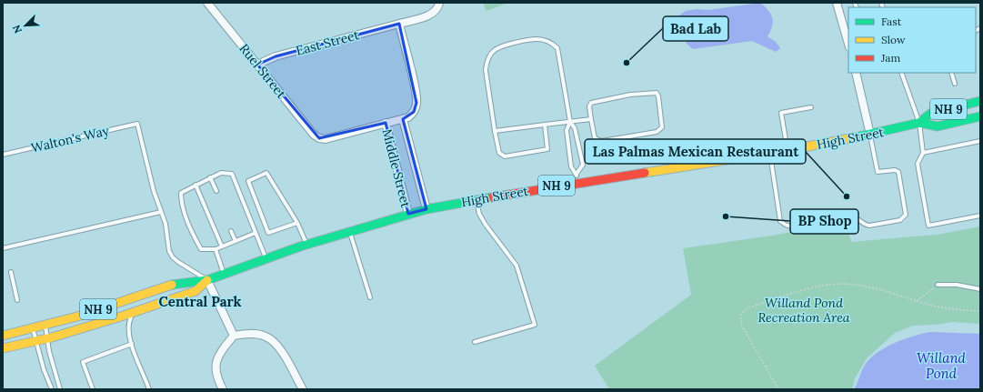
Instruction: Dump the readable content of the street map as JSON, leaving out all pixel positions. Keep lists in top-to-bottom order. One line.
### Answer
{"streets":{"main road":["NH 9","High Street"],"street":["East Street","Ruel Street","Middle Street"],"lane":["Walton's Way"]},"crossings":[["East Street","Ruel Street"],["Ruel Street","Middle Street"],["NH 9","High Street"],["High Street","Middle Street"]],"districts":["Central Park"],"water":["Willand Pond"],"parks":["Willand Pond Recreation Area"],"places":["Bad Lab","Las Palmas Mexican Restaurant","BP Shop"],"legend":["Fast","Slow","Jam"],"north":"bottom left"}
